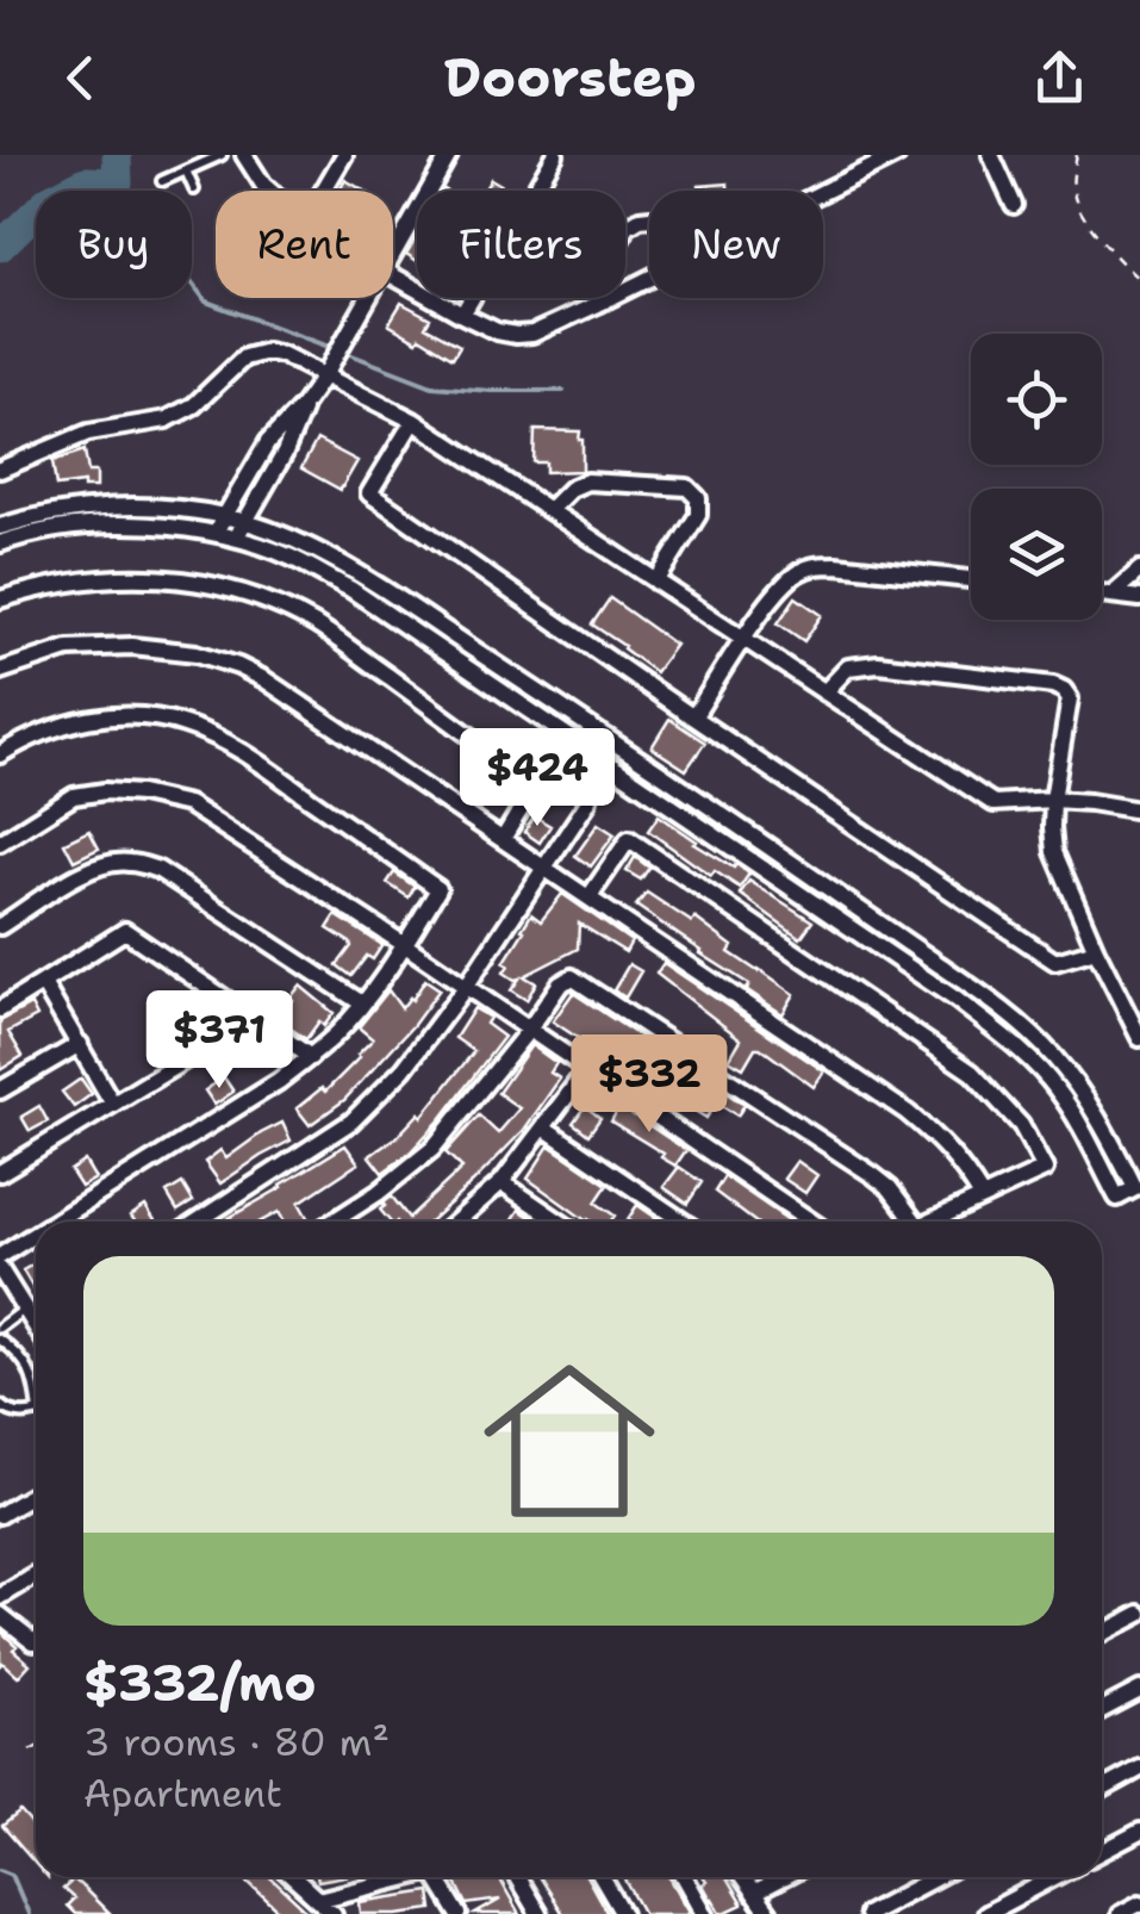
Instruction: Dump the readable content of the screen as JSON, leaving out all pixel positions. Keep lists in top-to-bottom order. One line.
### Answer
{"page":{"header":"Doorstep","chip":["Buy","Rent","Filters","New"],"price":["$424","$371","$332"],"list":[{"name":"$332/mo","note":"3 rooms · 80 m² · Apartment"}]}}
